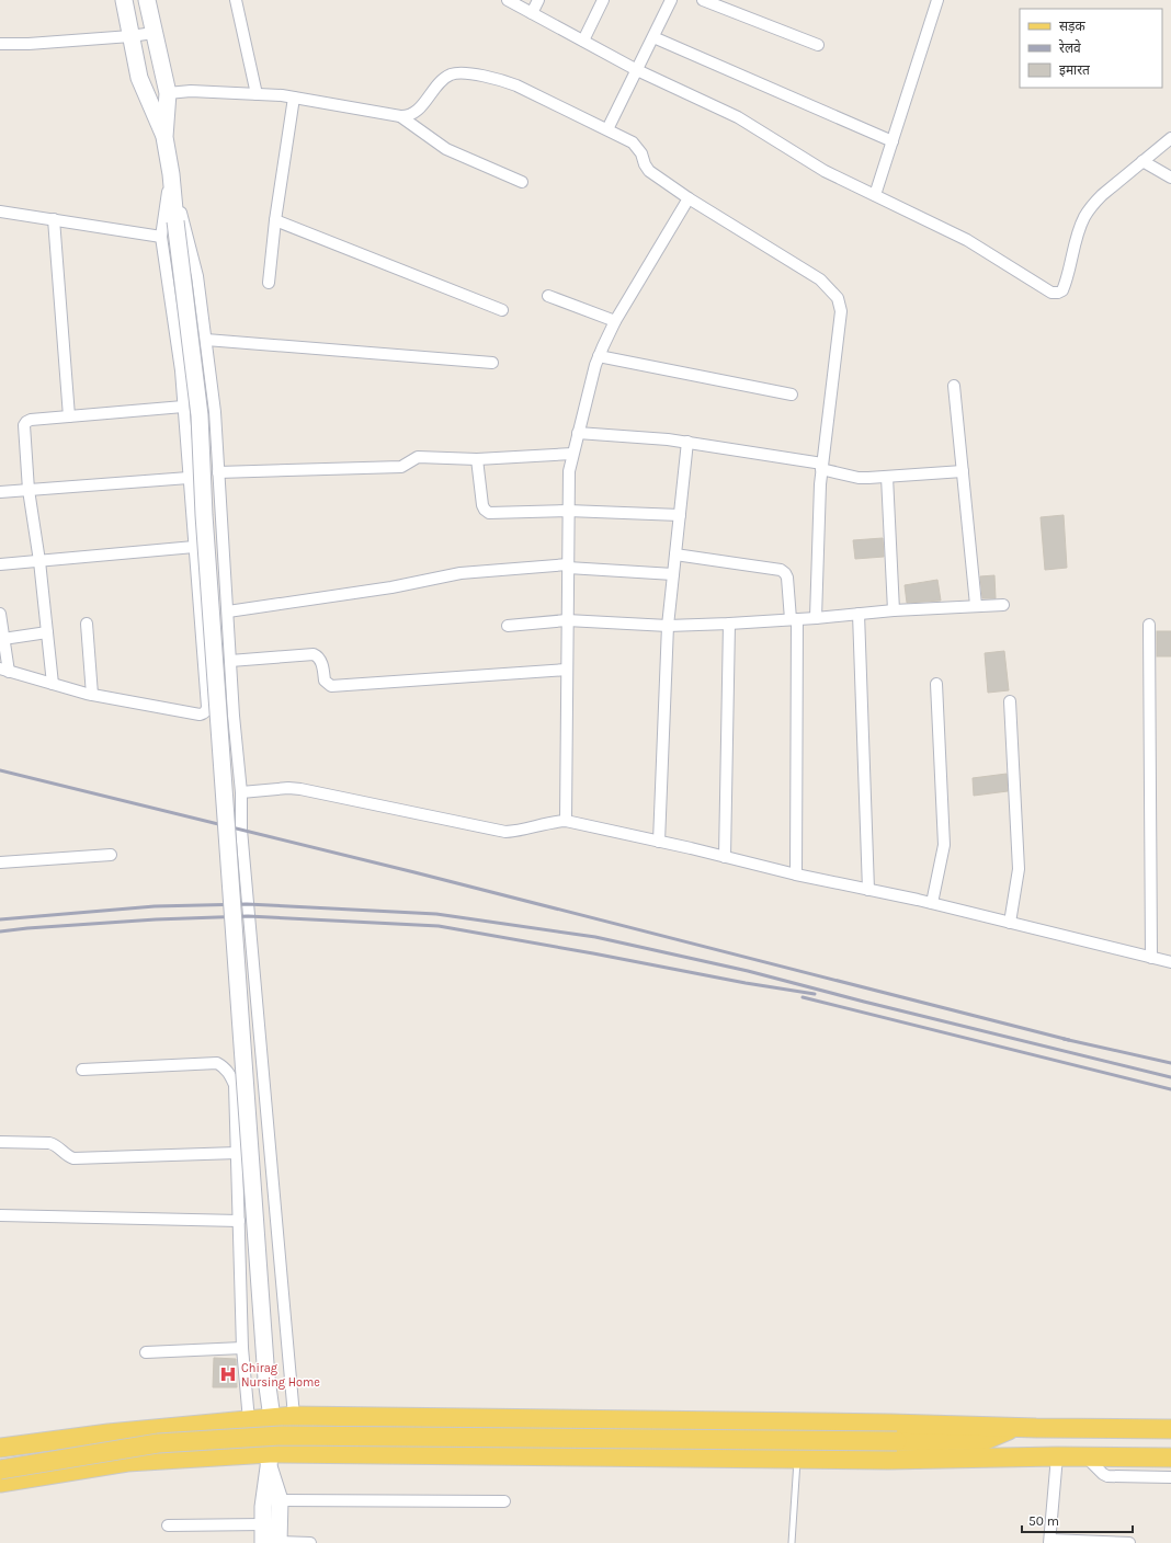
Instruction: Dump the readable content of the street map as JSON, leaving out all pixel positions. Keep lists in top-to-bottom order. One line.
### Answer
{"places":{"hospital":["Chirag Nursing Home"]},"legend":["सड़क","रेलवे","इमारत"],"scale_bar":"50 m"}
